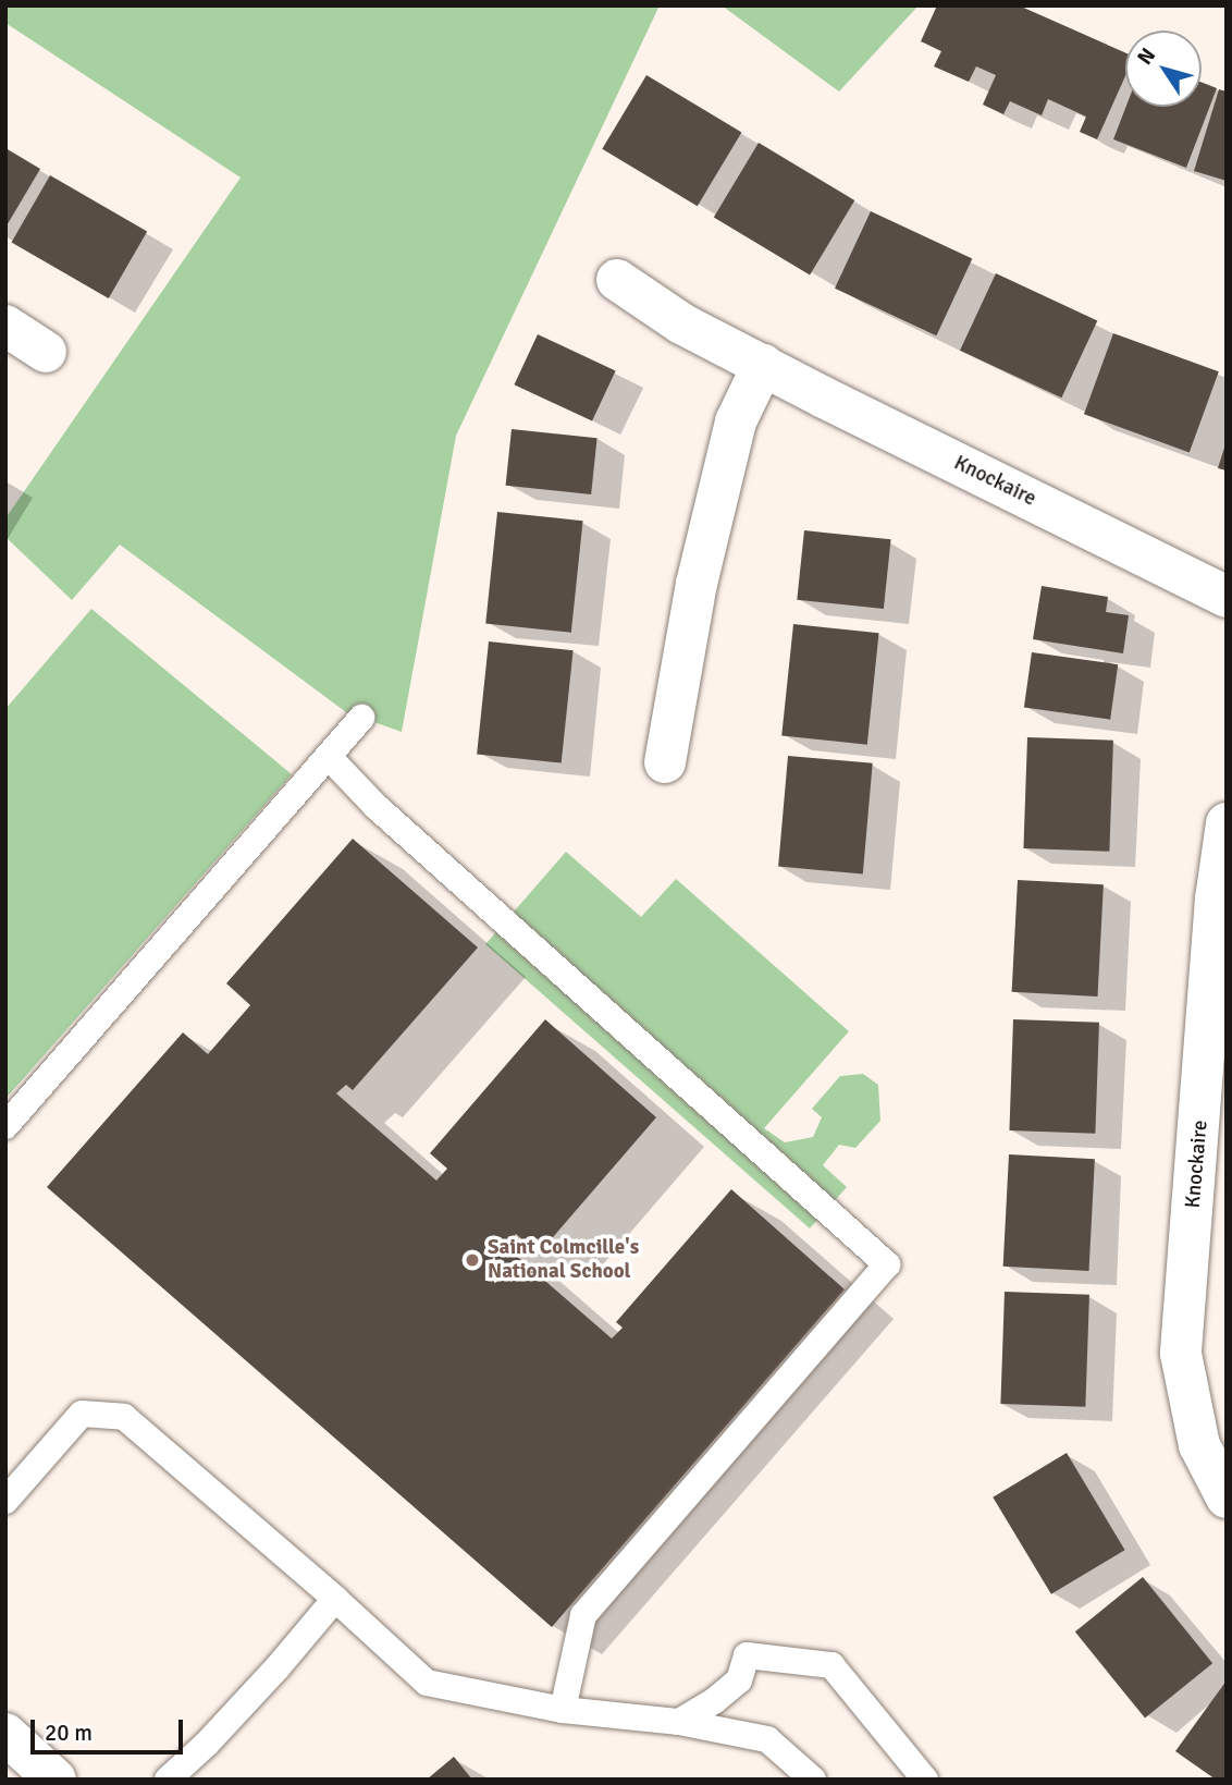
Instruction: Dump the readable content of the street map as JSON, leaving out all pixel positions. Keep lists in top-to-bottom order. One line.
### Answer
{"streets":{"street":["Knockaire"]},"places":["Saint Colmcille's National School"],"scale_bar":"20 m","north":"top left"}
